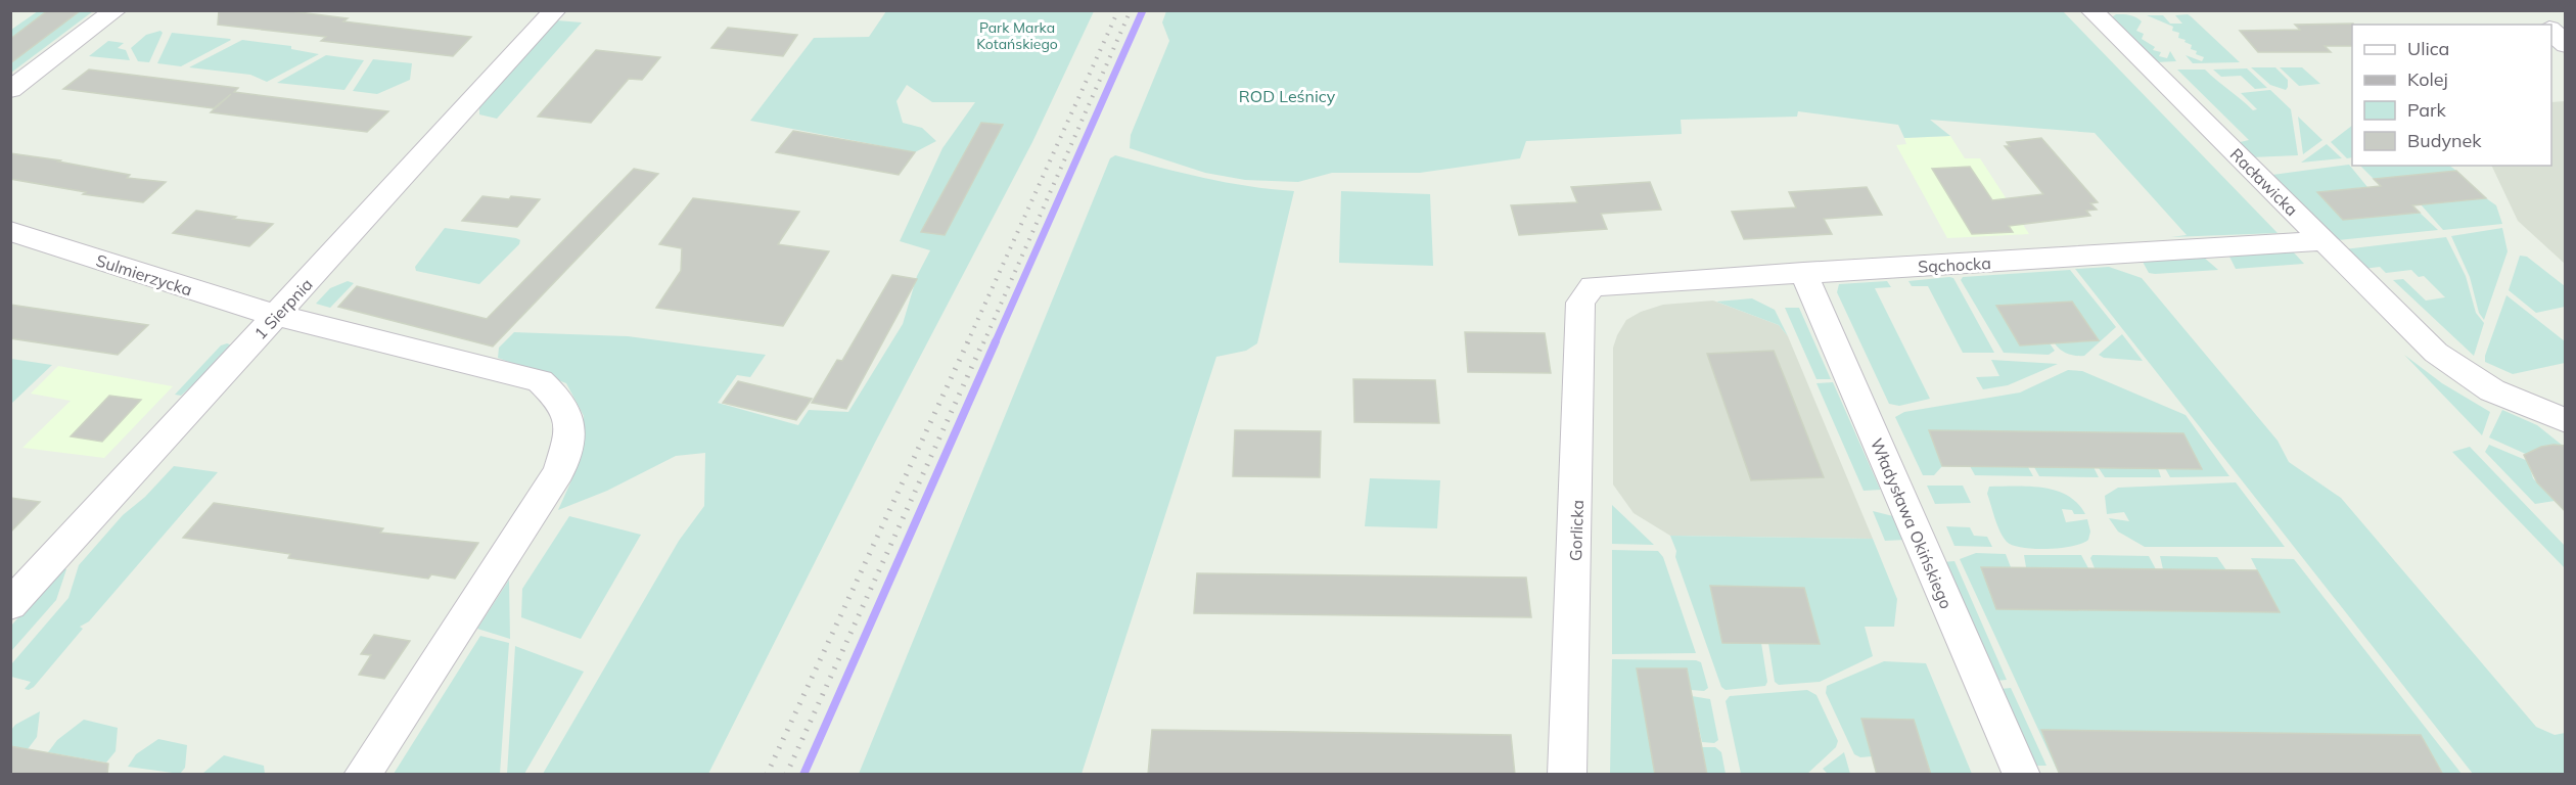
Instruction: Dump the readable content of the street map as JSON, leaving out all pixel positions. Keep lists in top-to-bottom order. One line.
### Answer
{"streets":{"street":["Racławicka","Sąchocka","Sulmierzycka","1 Sierpnia","Władysława Okińskiego","Gorlicka"]},"crossings":[["Racławicka","Sąchocka"],["Sąchocka","Władysława Okińskiego"],["Sąchocka","Gorlicka"],["Sulmierzycka","1 Sierpnia"]],"parks":["Park Marka Kotańskiego","ROD Leśnicy"],"legend":["Ulica","Kolej","Park","Budynek"]}
